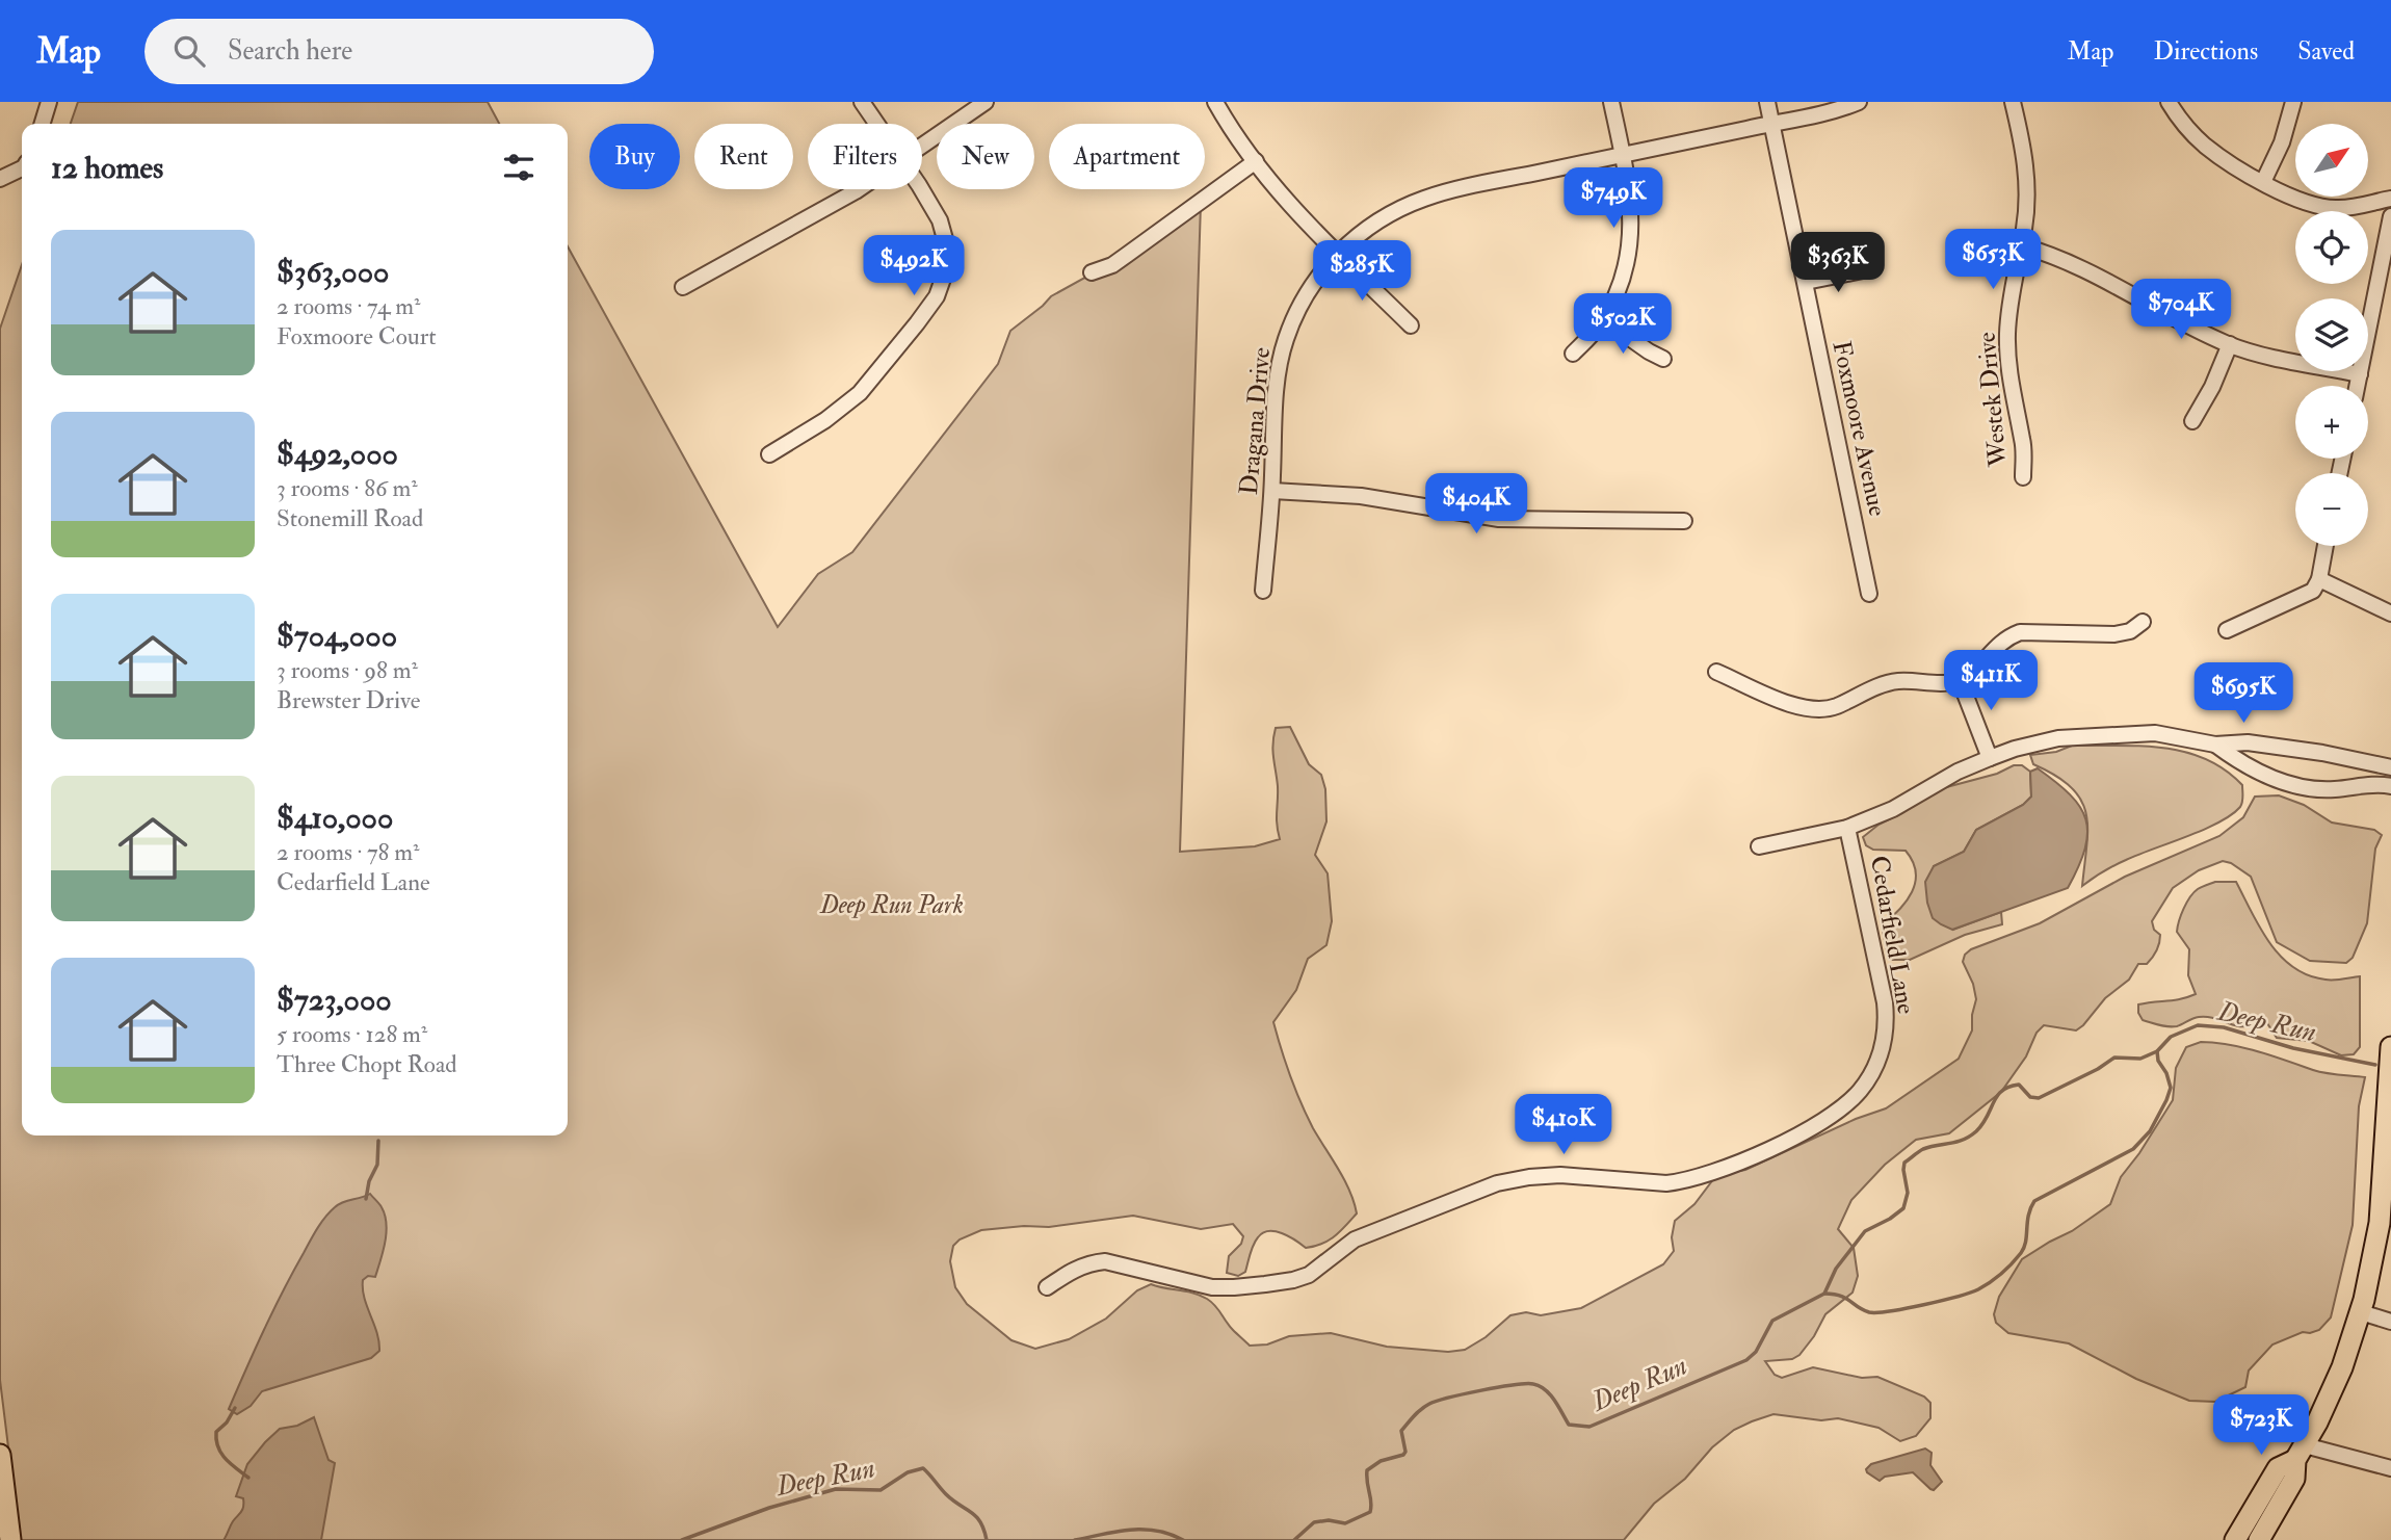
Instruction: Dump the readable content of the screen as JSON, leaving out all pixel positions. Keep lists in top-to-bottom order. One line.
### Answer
{"streets":{"street":["Westek Drive","Dragana Drive","Foxmoore Avenue","Cedarfield Lane"]},"crossings":[["Dragana Drive","Foxmoore Avenue"]],"water":["Deep Run"],"parks":["Deep Run Park"],"north":"top right","page":{"header":"Map","search":"Search here","nav":["Map","Directions","Saved"],"map_buttons":["+","−"],"chip":["Buy","Rent","Filters","New","Apartment"],"heading":"12 homes","price":["$749K","$653K","$363K","$492K","$285K","$704K","$502K","$404K","$411K","$695K","$410K","$723K"],"list":[{"name":"$363,000","note":"2 rooms · 74 m² · Foxmoore Court"},{"name":"$492,000","note":"3 rooms · 86 m² · Stonemill Road"},{"name":"$704,000","note":"3 rooms · 98 m² · Brewster Drive"},{"name":"$410,000","note":"2 rooms · 78 m² · Cedarfield Lane"},{"name":"$723,000","note":"5 rooms · 128 m² · Three Chopt Road"}]}}
